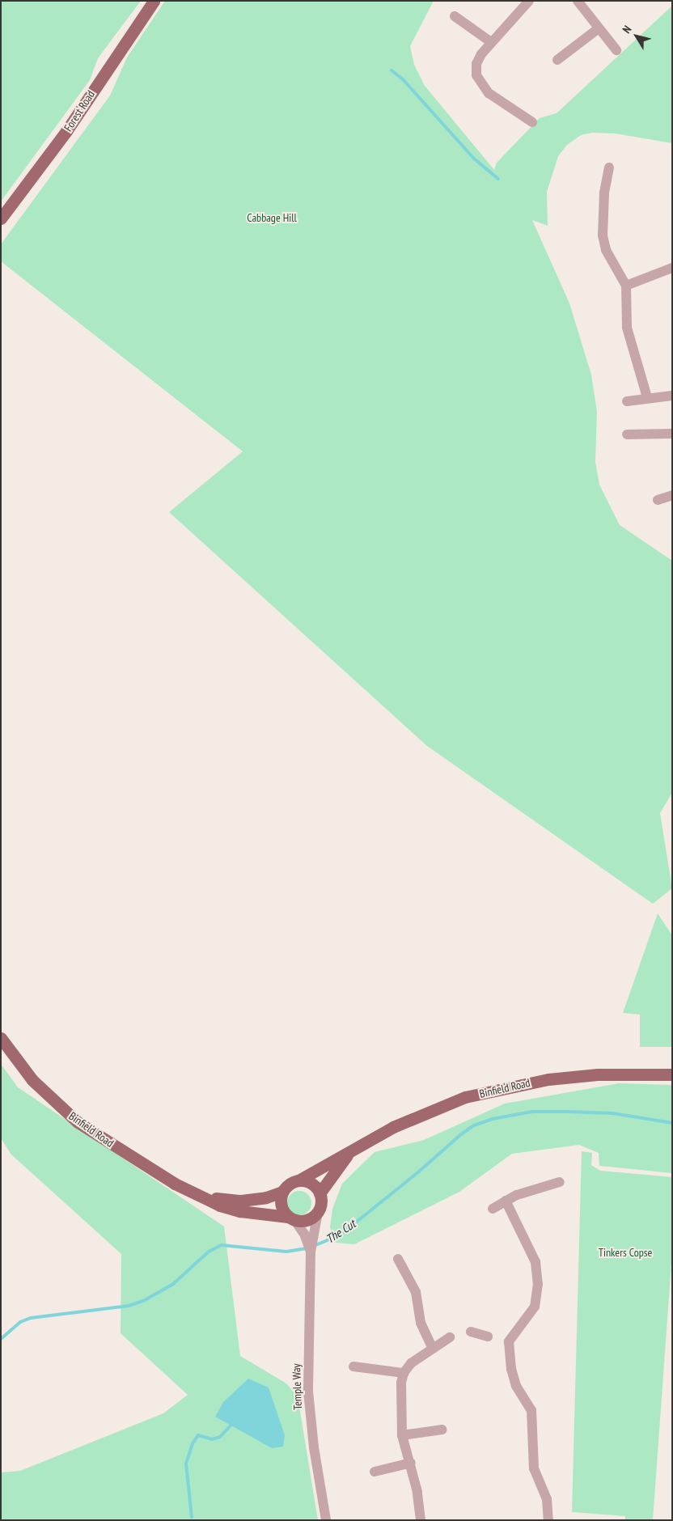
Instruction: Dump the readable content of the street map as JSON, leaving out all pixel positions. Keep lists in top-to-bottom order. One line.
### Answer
{"streets":{"main road":["Forest Road","Binfield Road"],"street":["Temple Way"]},"crossings":[["Binfield Road","Temple Way"]],"water":["The Cut"],"parks":["Cabbage Hill","Tinkers Copse"],"north":"top left"}
